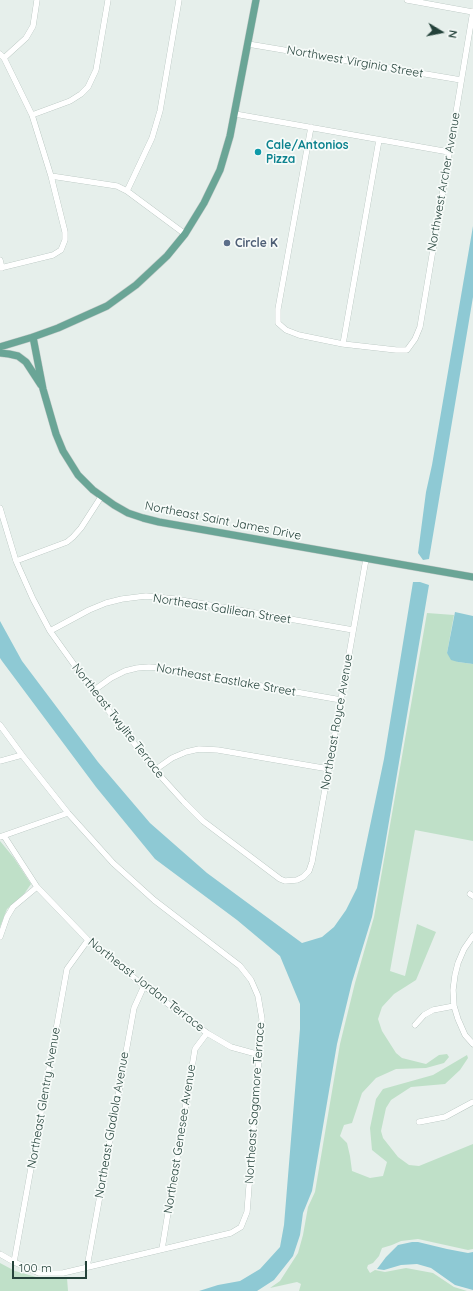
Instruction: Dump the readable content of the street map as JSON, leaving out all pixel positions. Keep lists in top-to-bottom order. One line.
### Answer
{"streets":{"main road":["Northeast Saint James Drive"],"street":["Northwest Virginia Street","Northwest Archer Avenue","Northeast Galilean Street","Northeast Eastlake Street","Northeast Twylite Terrace","Northeast Royce Avenue","Northeast Jordan Terrace","Northeast Glentry Avenue","Northeast Sagamore Terrace","Northeast Gladiola Avenue","Northeast Genesee Avenue"]},"crossings":[["Northwest Virginia Street","Northwest Archer Avenue"],["Northeast Saint James Drive","Northeast Royce Avenue"],["Northeast Galilean Street","Northeast Twylite Terrace"],["Northeast Galilean Street","Northeast Royce Avenue"],["Northeast Eastlake Street","Northeast Twylite Terrace"],["Northeast Eastlake Street","Northeast Royce Avenue"],["Northeast Twylite Terrace","Northeast Royce Avenue"],["Northeast Jordan Terrace","Northeast Glentry Avenue"],["Northeast Jordan Terrace","Northeast Sagamore Terrace"],["Northeast Jordan Terrace","Northeast Gladiola Avenue"],["Northeast Jordan Terrace","Northeast Genesee Avenue"],["Northeast Sagamore Terrace","Northeast Genesee Avenue"]],"places":["Cale/Antonios Pizza","Circle K"],"scale_bar":"100 m","north":"right"}
